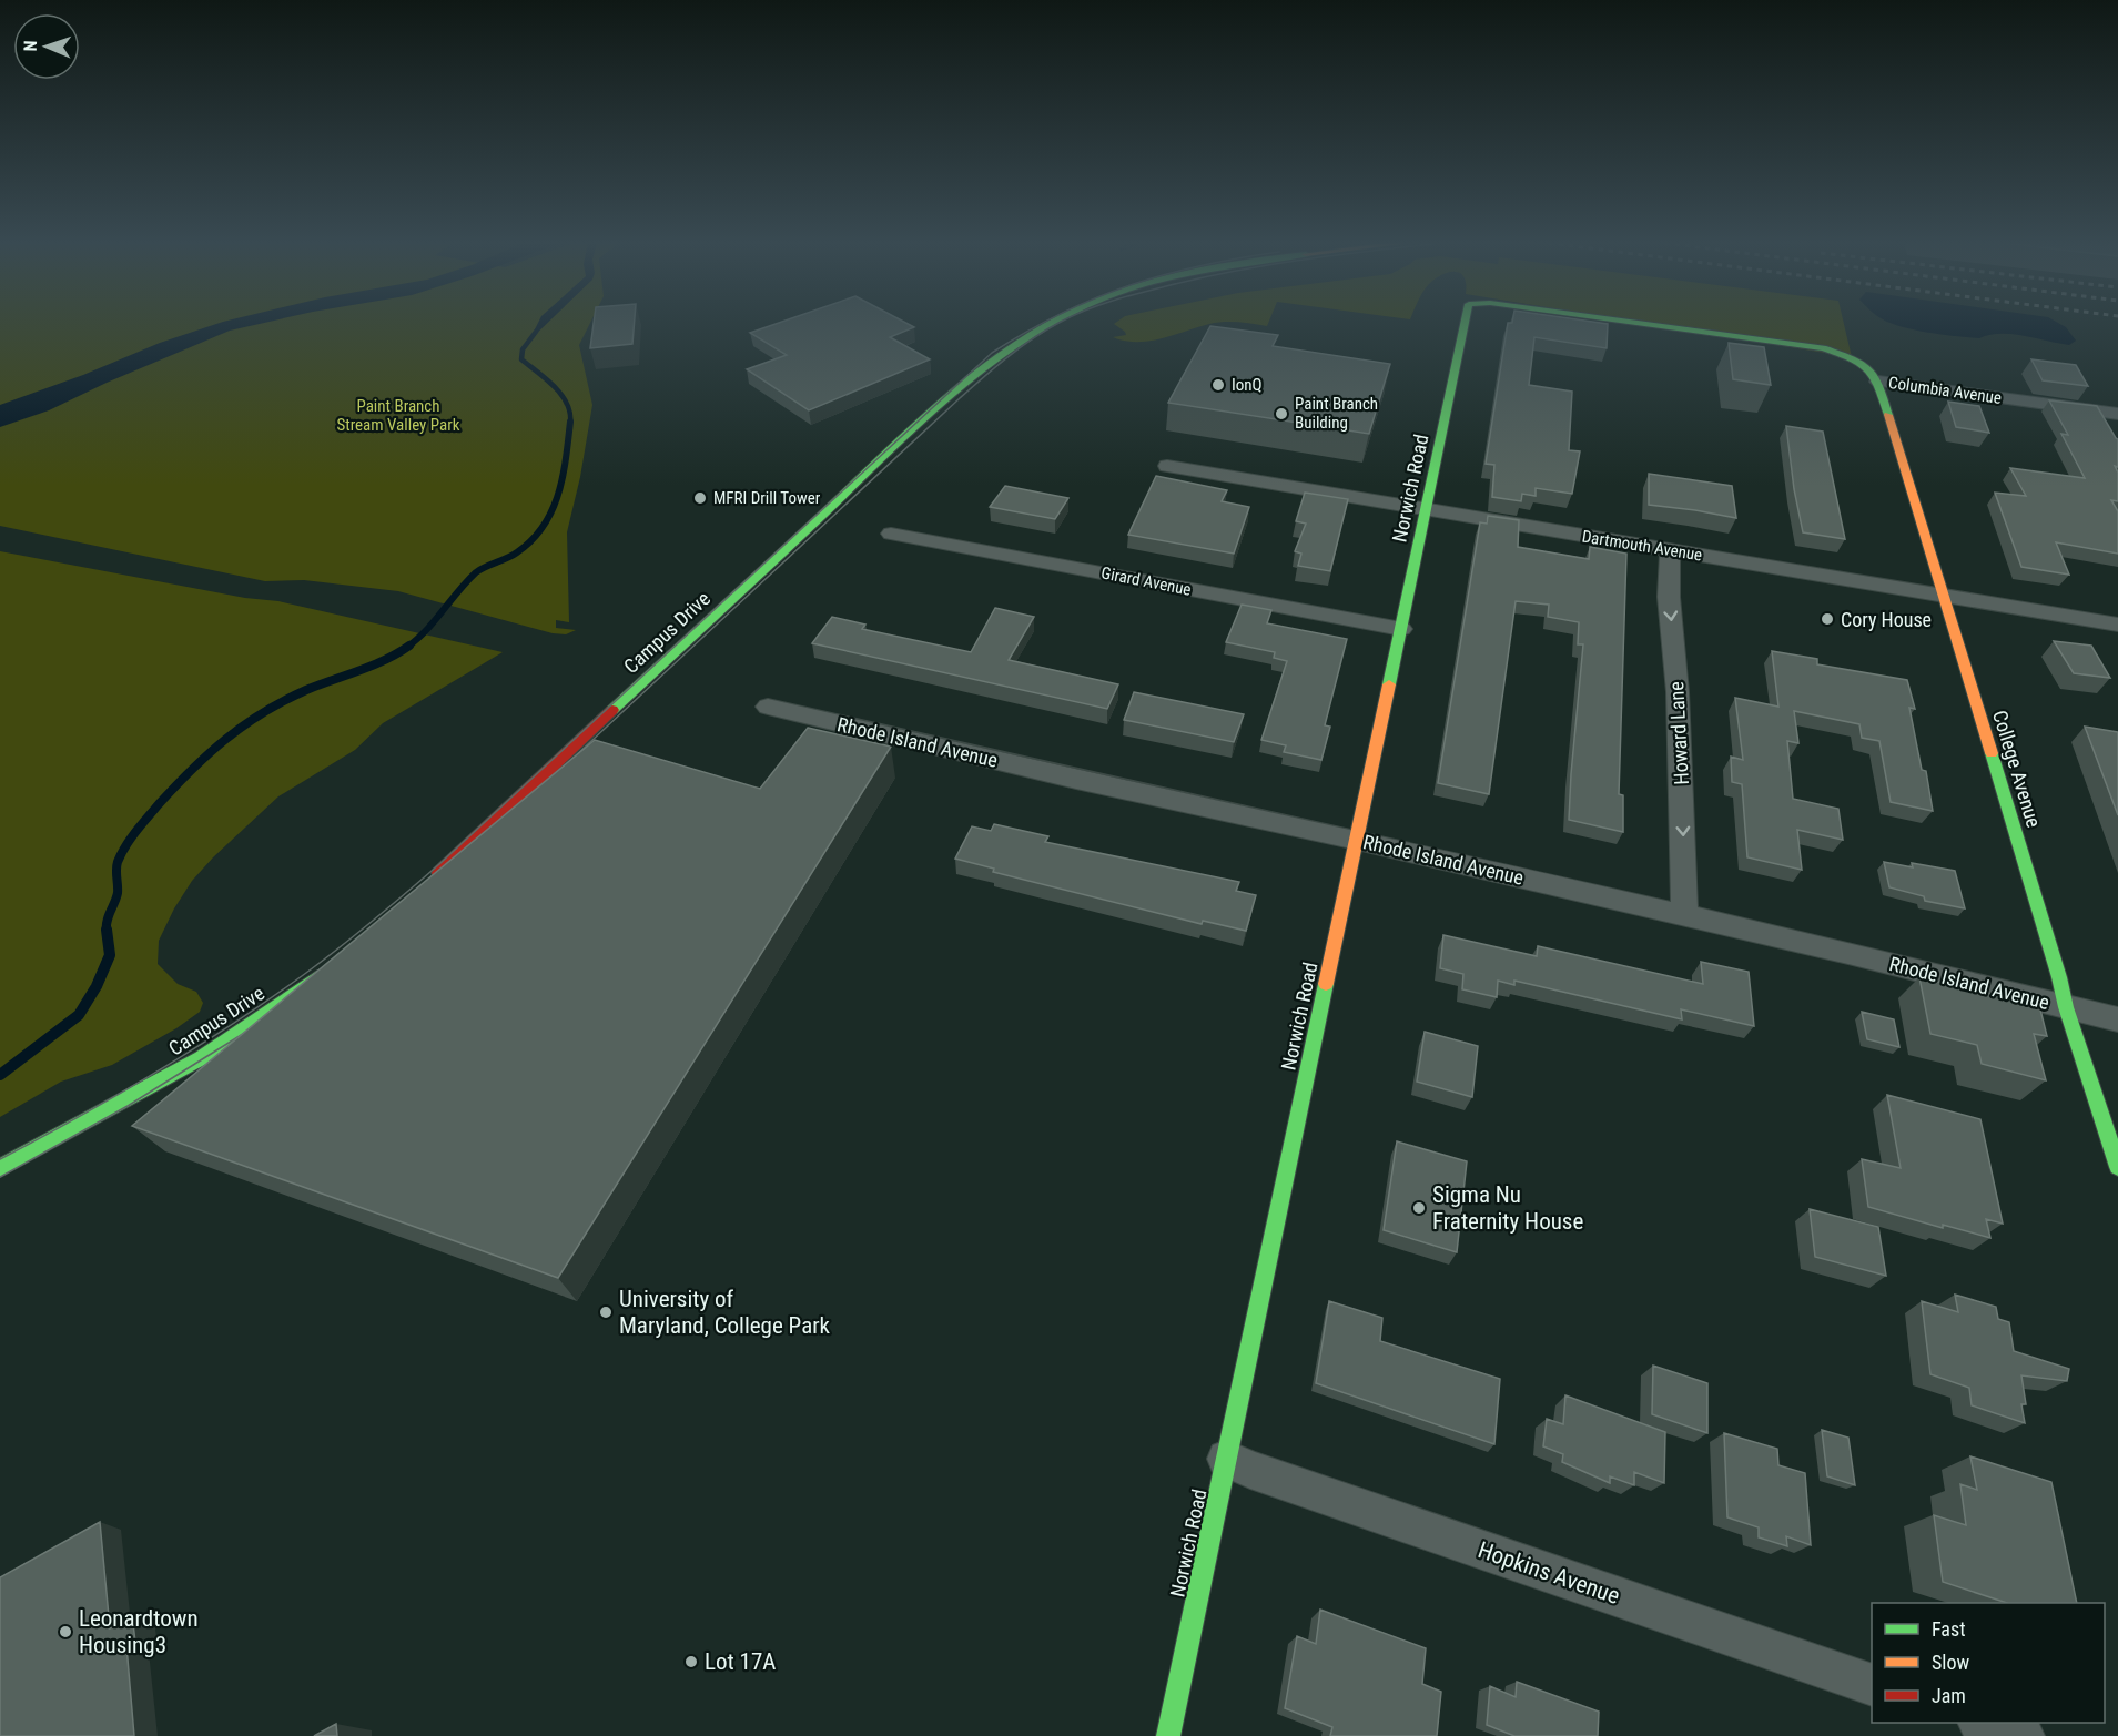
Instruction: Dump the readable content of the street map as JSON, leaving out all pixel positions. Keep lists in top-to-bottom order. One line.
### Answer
{"streets":{"street":["Columbia Avenue","Norwich Road","Dartmouth Avenue","Girard Avenue","Campus Drive","Howard Lane","Rhode Island Avenue","College Avenue","Hopkins Avenue"]},"crossings":[["Columbia Avenue","College Avenue"],["Norwich Road","Dartmouth Avenue"],["Norwich Road","Girard Avenue"],["Norwich Road","Rhode Island Avenue"],["Norwich Road","Hopkins Avenue"],["Dartmouth Avenue","Howard Lane"],["Dartmouth Avenue","College Avenue"],["Howard Lane","Rhode Island Avenue"],["Rhode Island Avenue","College Avenue"]],"one_way":["Howard Lane"],"parks":["Paint Branch Stream Valley Park"],"places":["IonQ","Paint Branch Building","MFRI Drill Tower","Cory House","Sigma Nu Fraternity House","University of Maryland, College Park","Leonardtown Housing3","Lot 17A"],"legend":["Fast","Slow","Jam"],"north":"left"}
